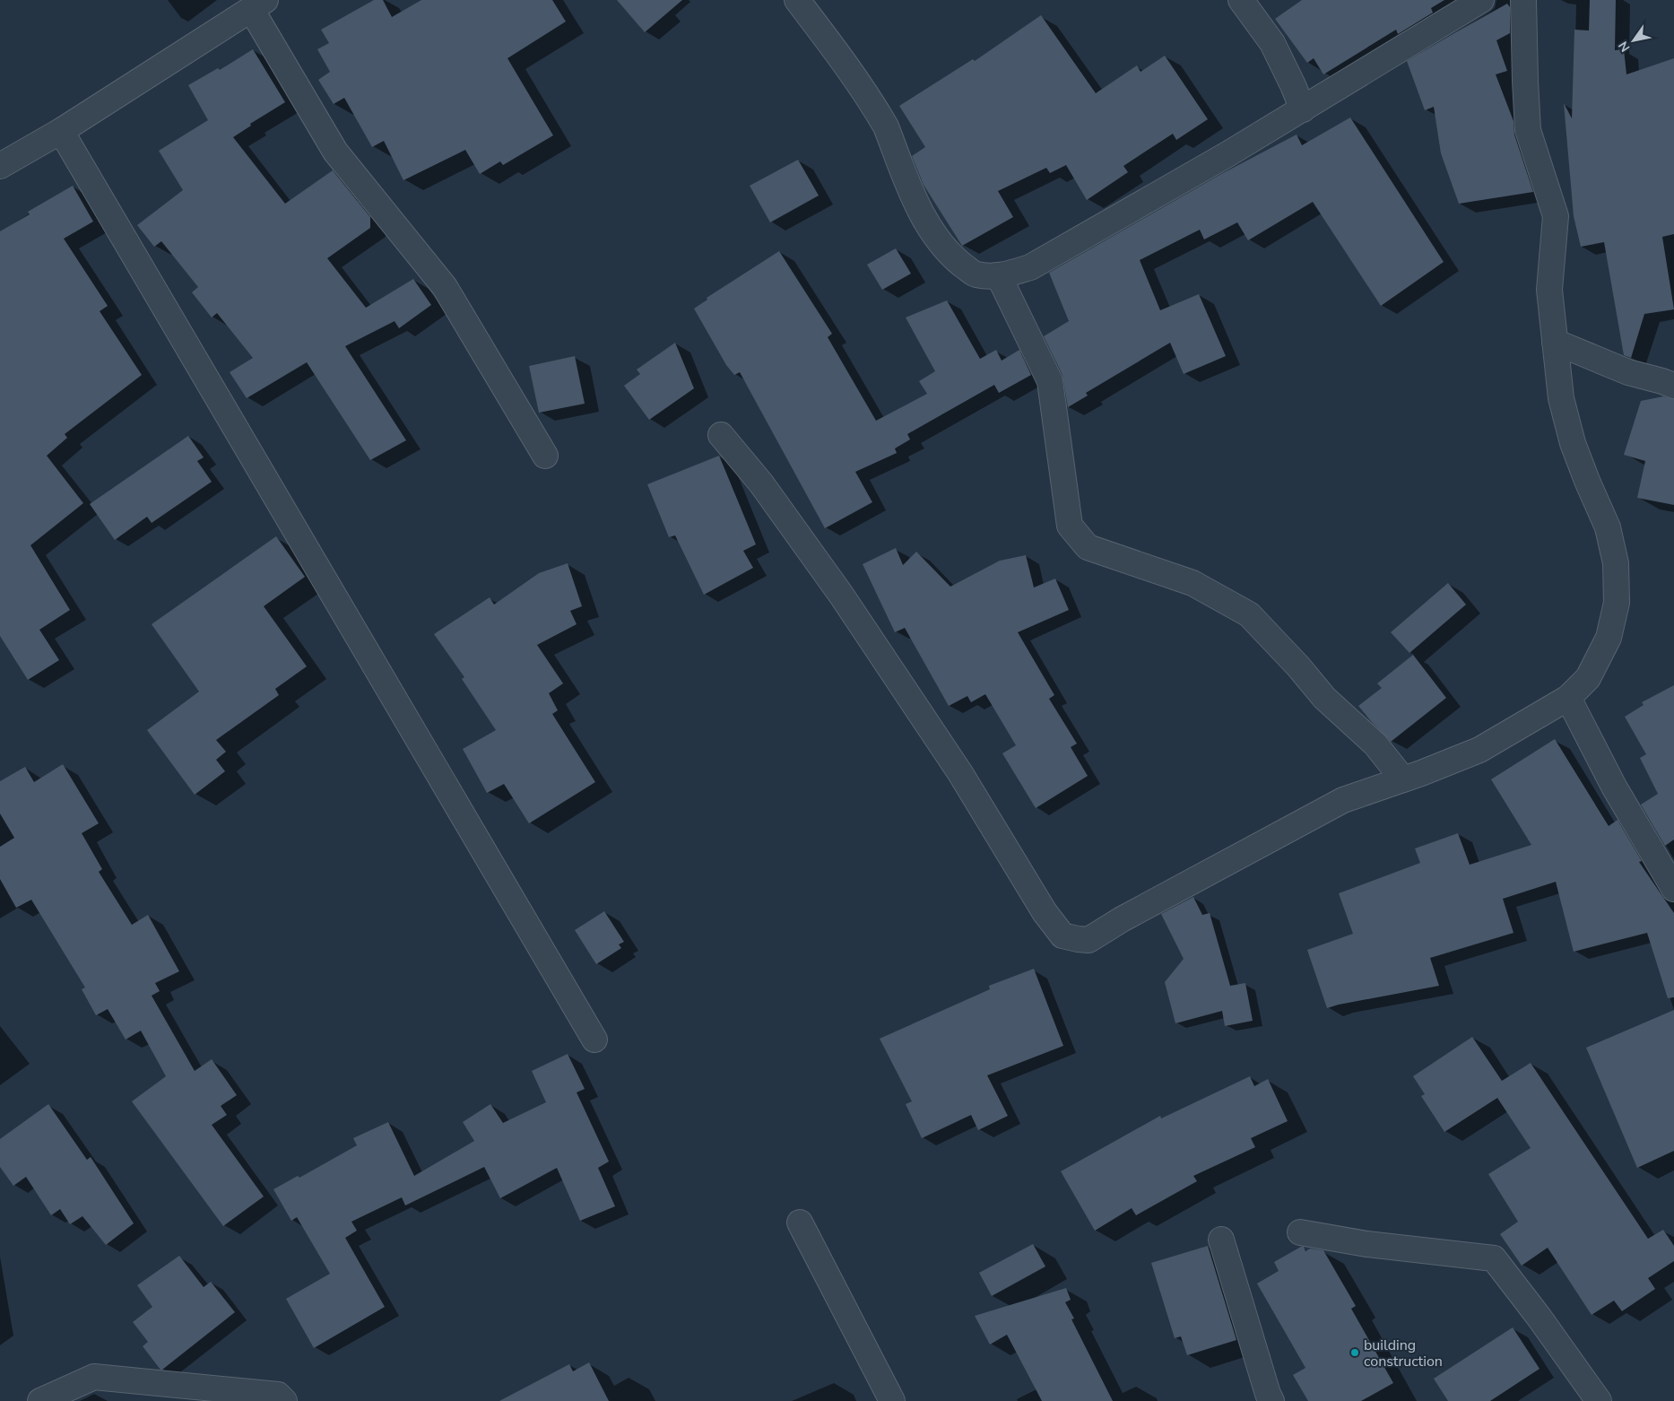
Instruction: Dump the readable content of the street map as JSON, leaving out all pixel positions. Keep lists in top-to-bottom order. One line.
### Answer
{"places":["building construction"],"north":"bottom left"}
